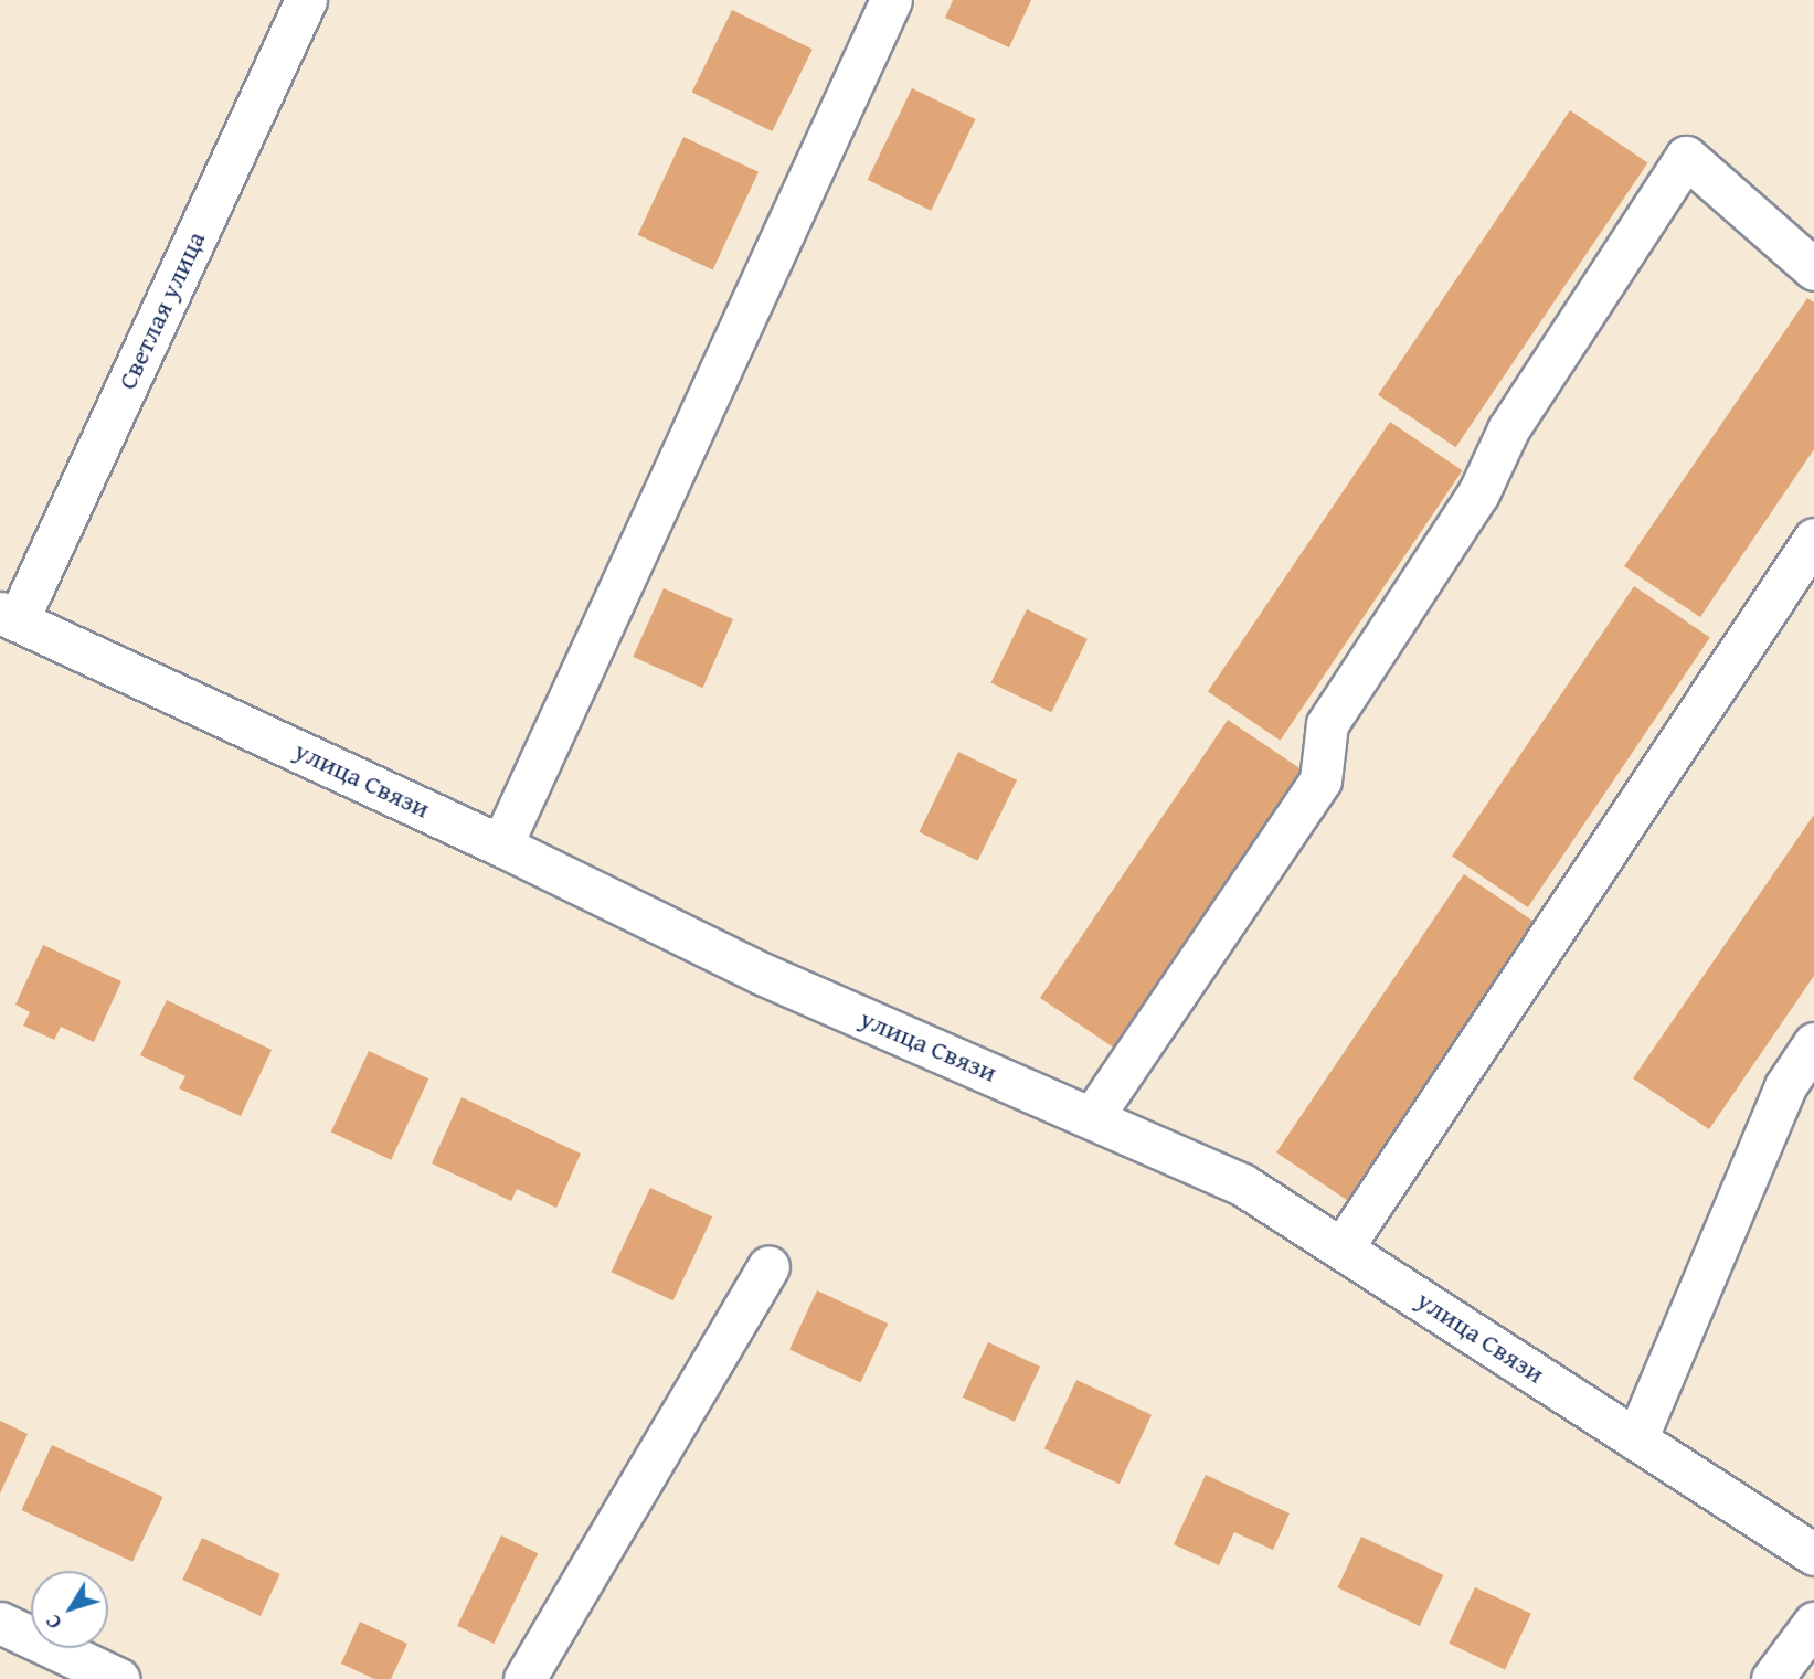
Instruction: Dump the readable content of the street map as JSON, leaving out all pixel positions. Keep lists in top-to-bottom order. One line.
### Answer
{"streets":{"street":["Светлая улица","улица Связи"]},"crossings":[["Светлая улица","улица Связи"]],"north":"bottom left"}
